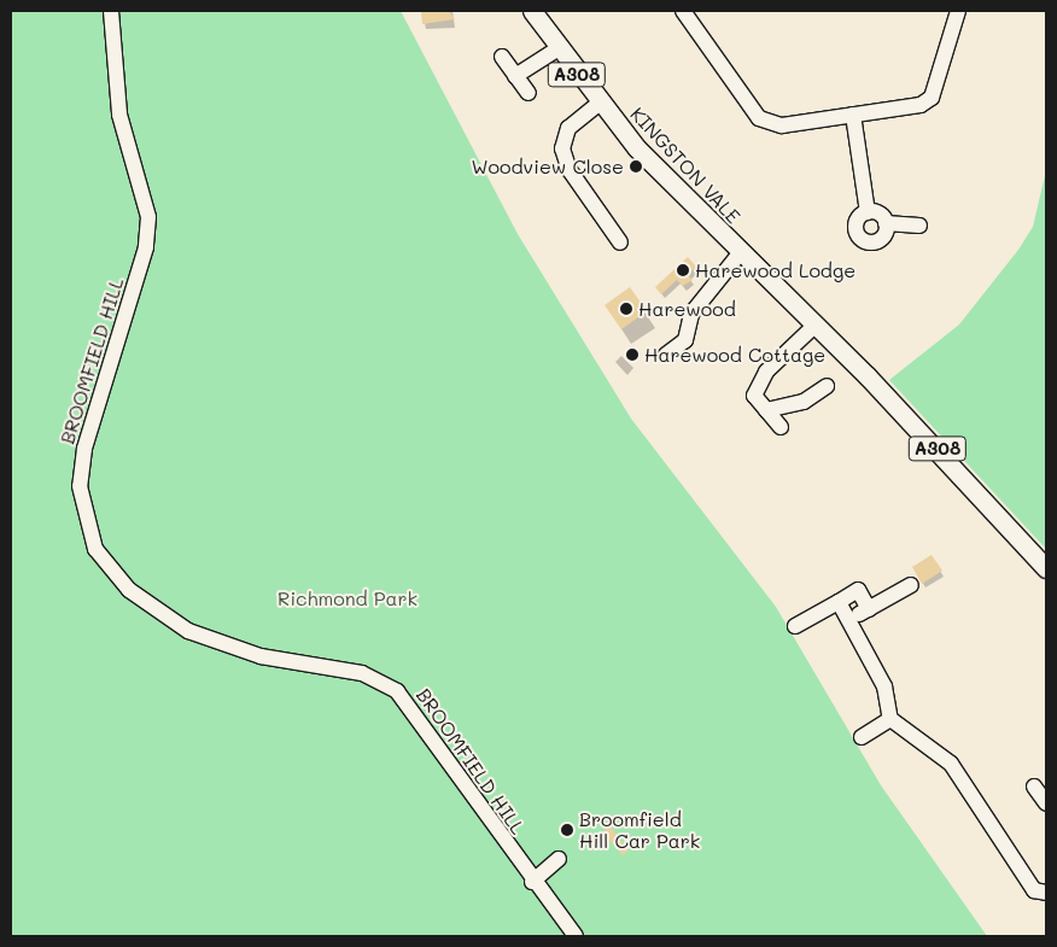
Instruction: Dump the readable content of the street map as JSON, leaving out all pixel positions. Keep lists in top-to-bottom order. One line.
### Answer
{"streets":{"main road":["A308","KINGSTON VALE"],"street":["BROOMFIELD HILL"]},"crossings":[["A308","KINGSTON VALE"]],"parks":["Richmond Park"],"places":["Woodview Close","Harewood Lodge","Harewood","Harewood Cottage","Broomfield Hill Car Park"]}
